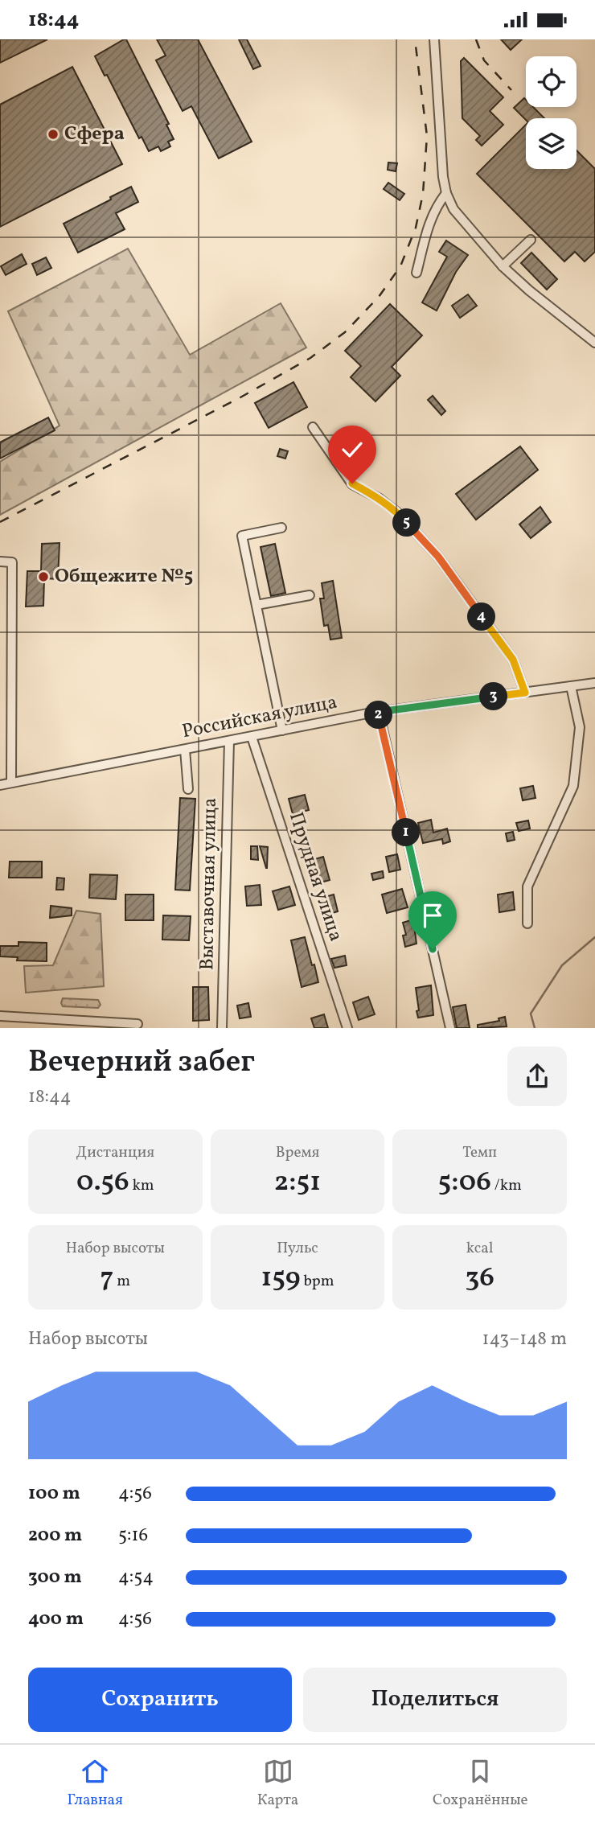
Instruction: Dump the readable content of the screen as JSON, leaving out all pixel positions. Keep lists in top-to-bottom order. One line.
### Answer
{"streets":{"street":["Российская улица","Прудная улица","Выставочная улица"]},"crossings":[["Российская улица","Прудная улица"],["Российская улица","Выставочная улица"]],"places":["Сфера","Общежите №5"],"page":{"status":"18:44","pins":["5","4","3","2","1"],"heading":["Вечерний забег","18:44"],"stats":[["Дистанция","0.56 km"],["Время","2:51"],["Темп","5:06 /km"],["Набор высоты","7 m"],["Пульс","159 bpm"],["kcal","36"]],"chart":["Набор высоты","143–148 m"],"list":[{"name":"100 m","note":"4:56"},{"name":"200 m","note":"5:16"},{"name":"300 m","note":"4:54"},{"name":"400 m","note":"4:56"}],"buttons":["Сохранить","Поделиться"],"tabs":["Главная","Карта","Сохранённые"]}}
